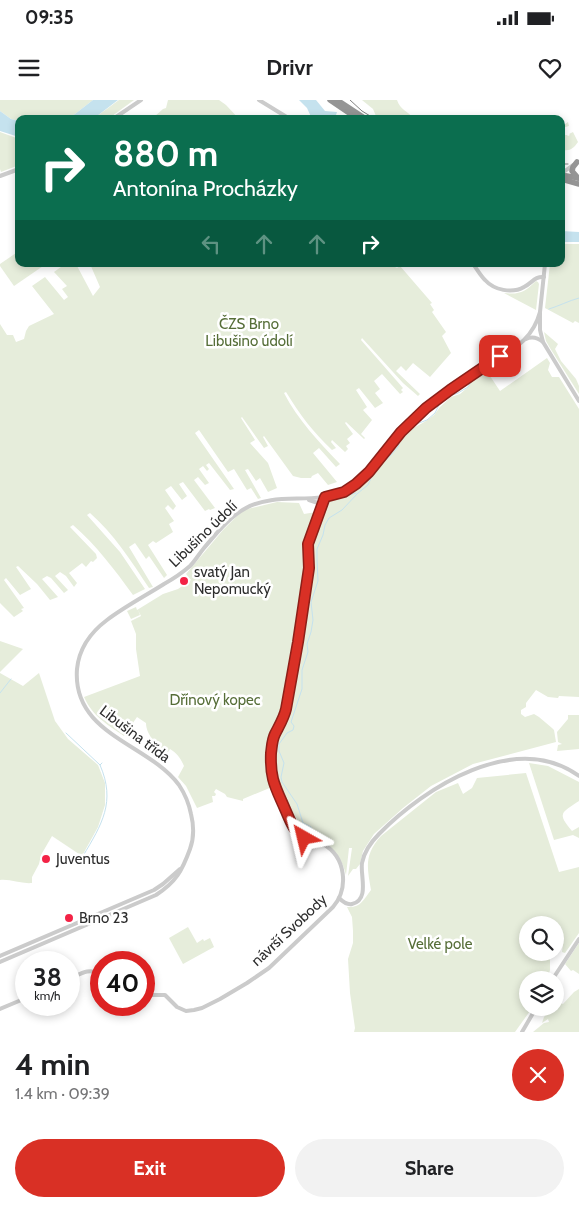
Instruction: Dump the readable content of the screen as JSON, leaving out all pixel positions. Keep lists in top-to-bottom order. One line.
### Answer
{"streets":{"street":["Libušino údolí","Libušina třída","návrší Svobody"]},"crossings":[["Libušino údolí","Libušina třída"]],"parks":["ČZS Brno Libušino údolí","Dřínový kopec","Velké pole"],"places":["svatý Jan Nepomucký","Juventus","Brno 23"],"page":{"status":"09:35","header":"Drivr","turn":["880 m","Antonína Procházky"],"speed":"38 km/h","limit":"40","heading":["4 min","1.4 km · 09:39"],"buttons":["Exit","Share"]}}
